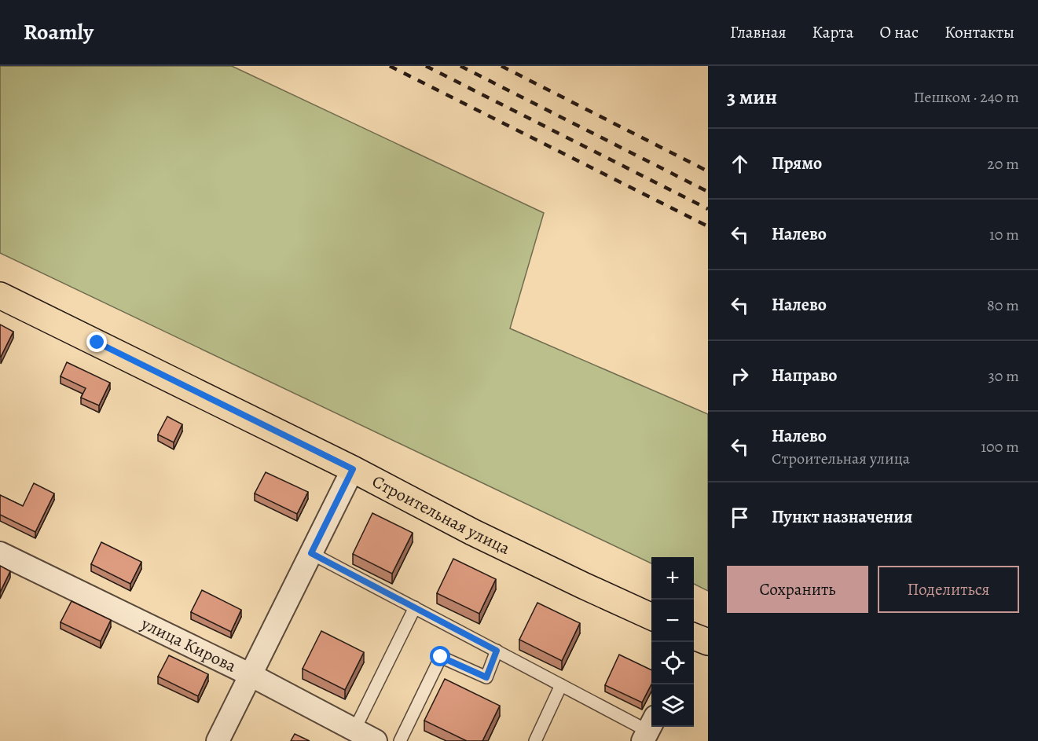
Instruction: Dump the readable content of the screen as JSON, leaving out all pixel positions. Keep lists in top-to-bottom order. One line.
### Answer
{"streets":{"main road":["Строительная улица"],"street":["улица Кирова"]},"page":{"header":"Roamly","nav":["Главная","Карта","О нас","Контакты"],"heading":["3 мин","Пешком · 240 m"],"list":[["Прямо","20 m"],["Налево","10 m"],["Налево","80 m"],["Направо","30 m"],["Налево","Строительная улица","100 m"],"Пункт назначения"],"buttons":["Сохранить","Поделиться"],"map_buttons":["+","−"]}}
